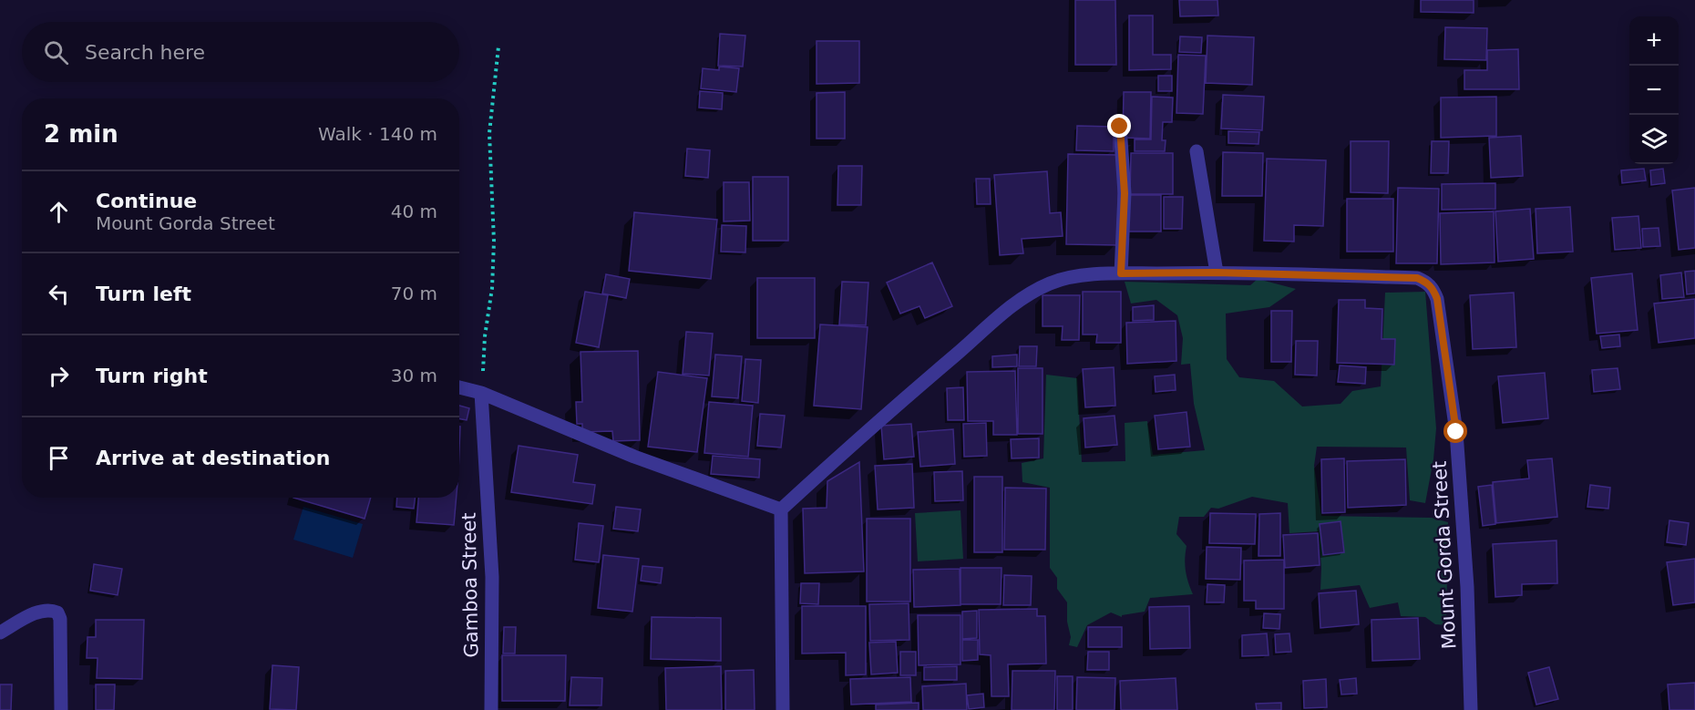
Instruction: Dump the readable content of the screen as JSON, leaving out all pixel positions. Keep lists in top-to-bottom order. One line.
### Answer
{"streets":{"street":["Mount Gorda Street","Gamboa Street"]},"page":{"map_buttons":["+","−"],"search":"Search here","heading":["2 min","Walk · 140 m"],"list":[["Continue","Mount Gorda Street","40 m"],["Turn left","70 m"],["Turn right","30 m"],"Arrive at destination"]}}
